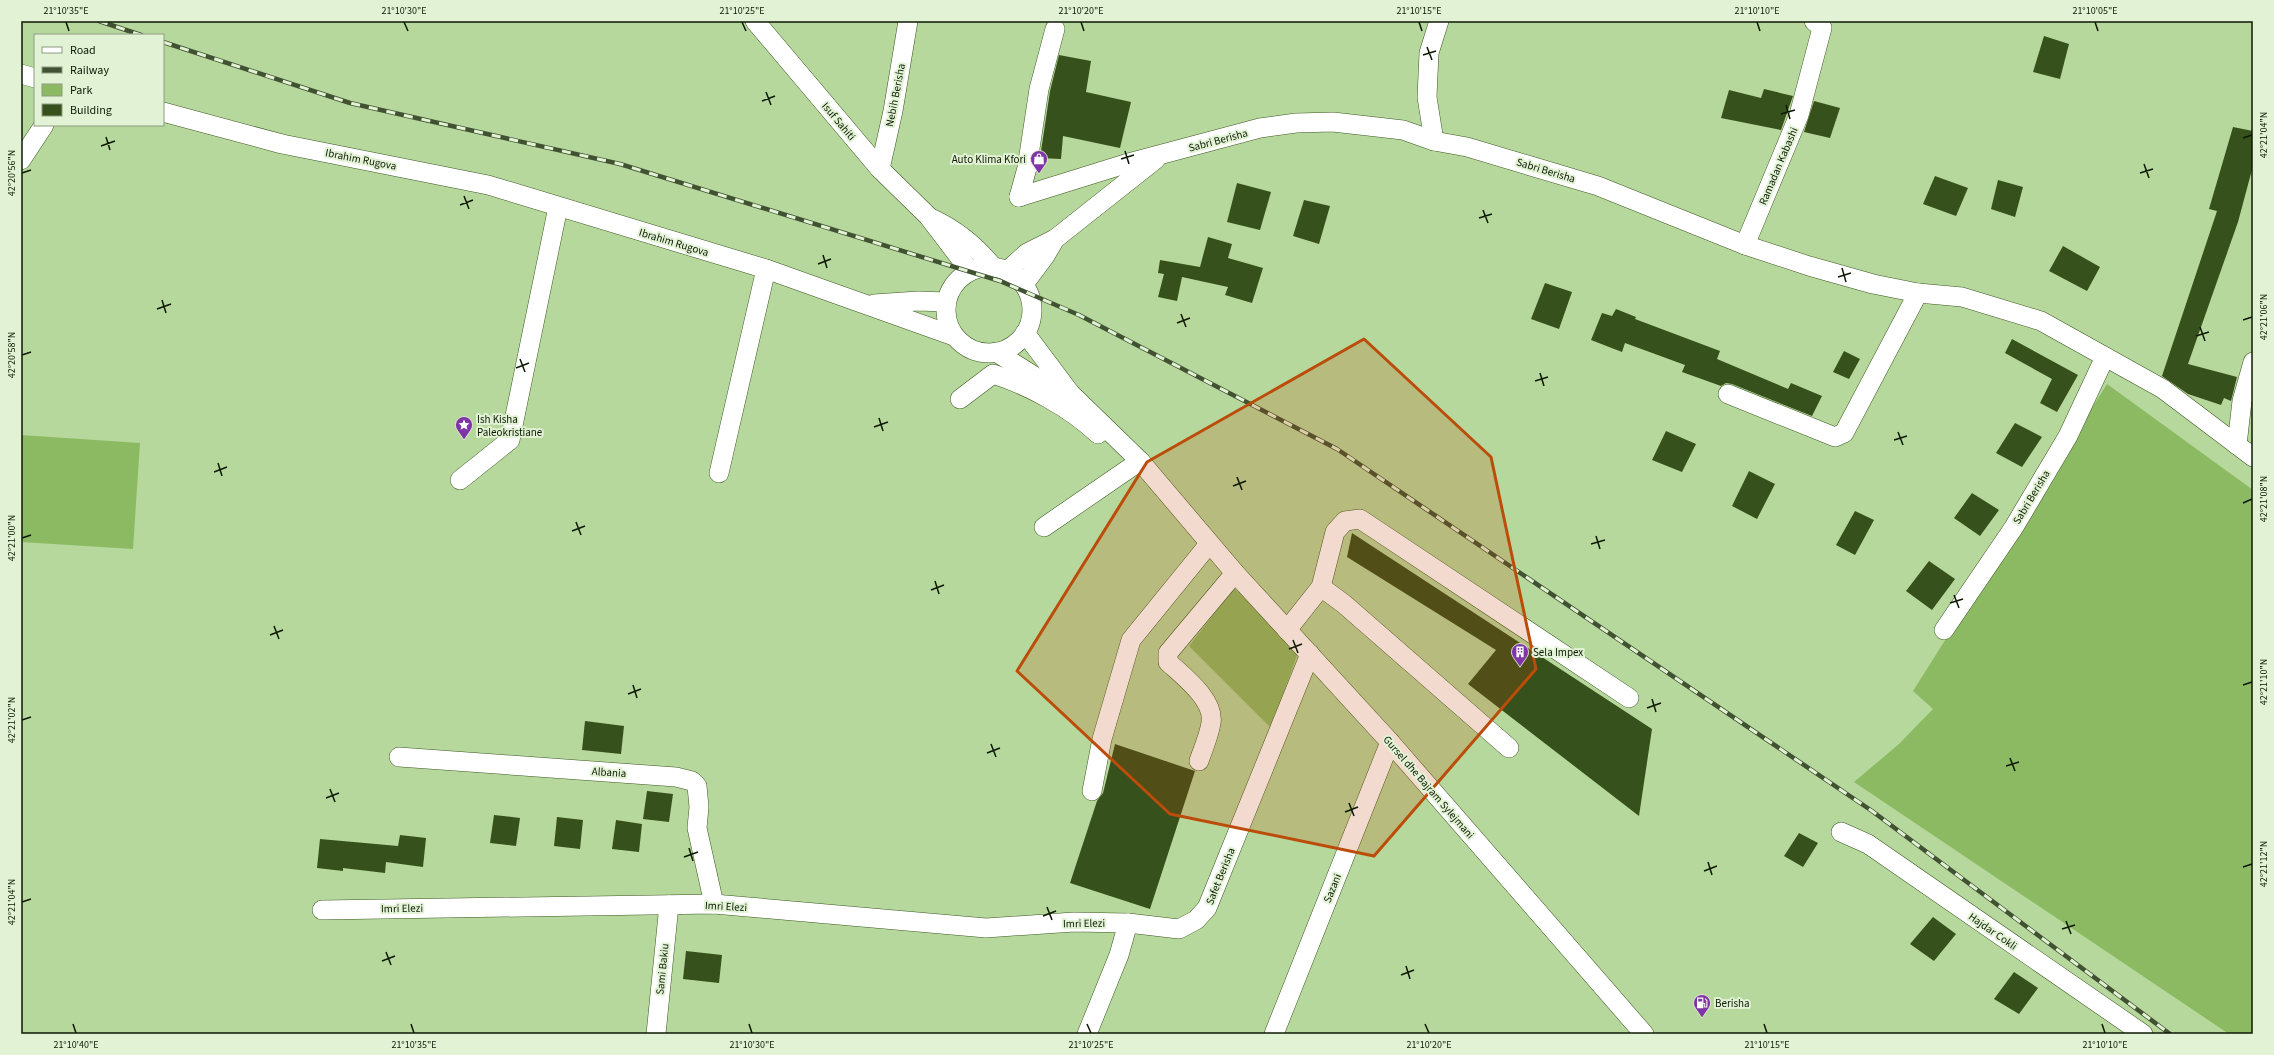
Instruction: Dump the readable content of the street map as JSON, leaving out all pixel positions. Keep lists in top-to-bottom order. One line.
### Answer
{"streets":{"street":["Nebih Berisha","Isuf Sahiti","Sabri Berisha","Ibrahim Rugova","Ramadan Kabashi","Albania","Gursel dhe Bajram Sylejmani","Safet Berisha","Sazani","Imri Elezi","Hajdar Cokli","Sami Bakiu"]},"crossings":[["Nebih Berisha","Isuf Sahiti"],["Isuf Sahiti","Sabri Berisha"],["Isuf Sahiti","Ibrahim Rugova"],["Isuf Sahiti","Gursel dhe Bajram Sylejmani"],["Sabri Berisha","Ibrahim Rugova"],["Sabri Berisha","Ramadan Kabashi"],["Sabri Berisha","Gursel dhe Bajram Sylejmani"],["Ibrahim Rugova","Gursel dhe Bajram Sylejmani"],["Albania","Imri Elezi"],["Gursel dhe Bajram Sylejmani","Safet Berisha"],["Gursel dhe Bajram Sylejmani","Sazani"],["Safet Berisha","Imri Elezi"],["Imri Elezi","Sami Bakiu"]],"places":{"shop":["Auto Klima Kfori"],"place":["Ish Kisha Paleokristiane"],"building":["Sela Impex"],"fuel station":["Berisha"]},"legend":["Road","Railway","Park","Building"],"coordinates":["21°10'35\"E","21°10'30\"E","21°10'25\"E","21°10'20\"E","21°10'15\"E","21°10'10\"E","21°10'05\"E","42°21'04\"N","42°20'56\"N","42°21'06\"N","42°20'58\"N","42°21'08\"N","42°21'00\"N","42°21'10\"N","42°21'02\"N","42°21'12\"N","21°10'40\"E"]}
